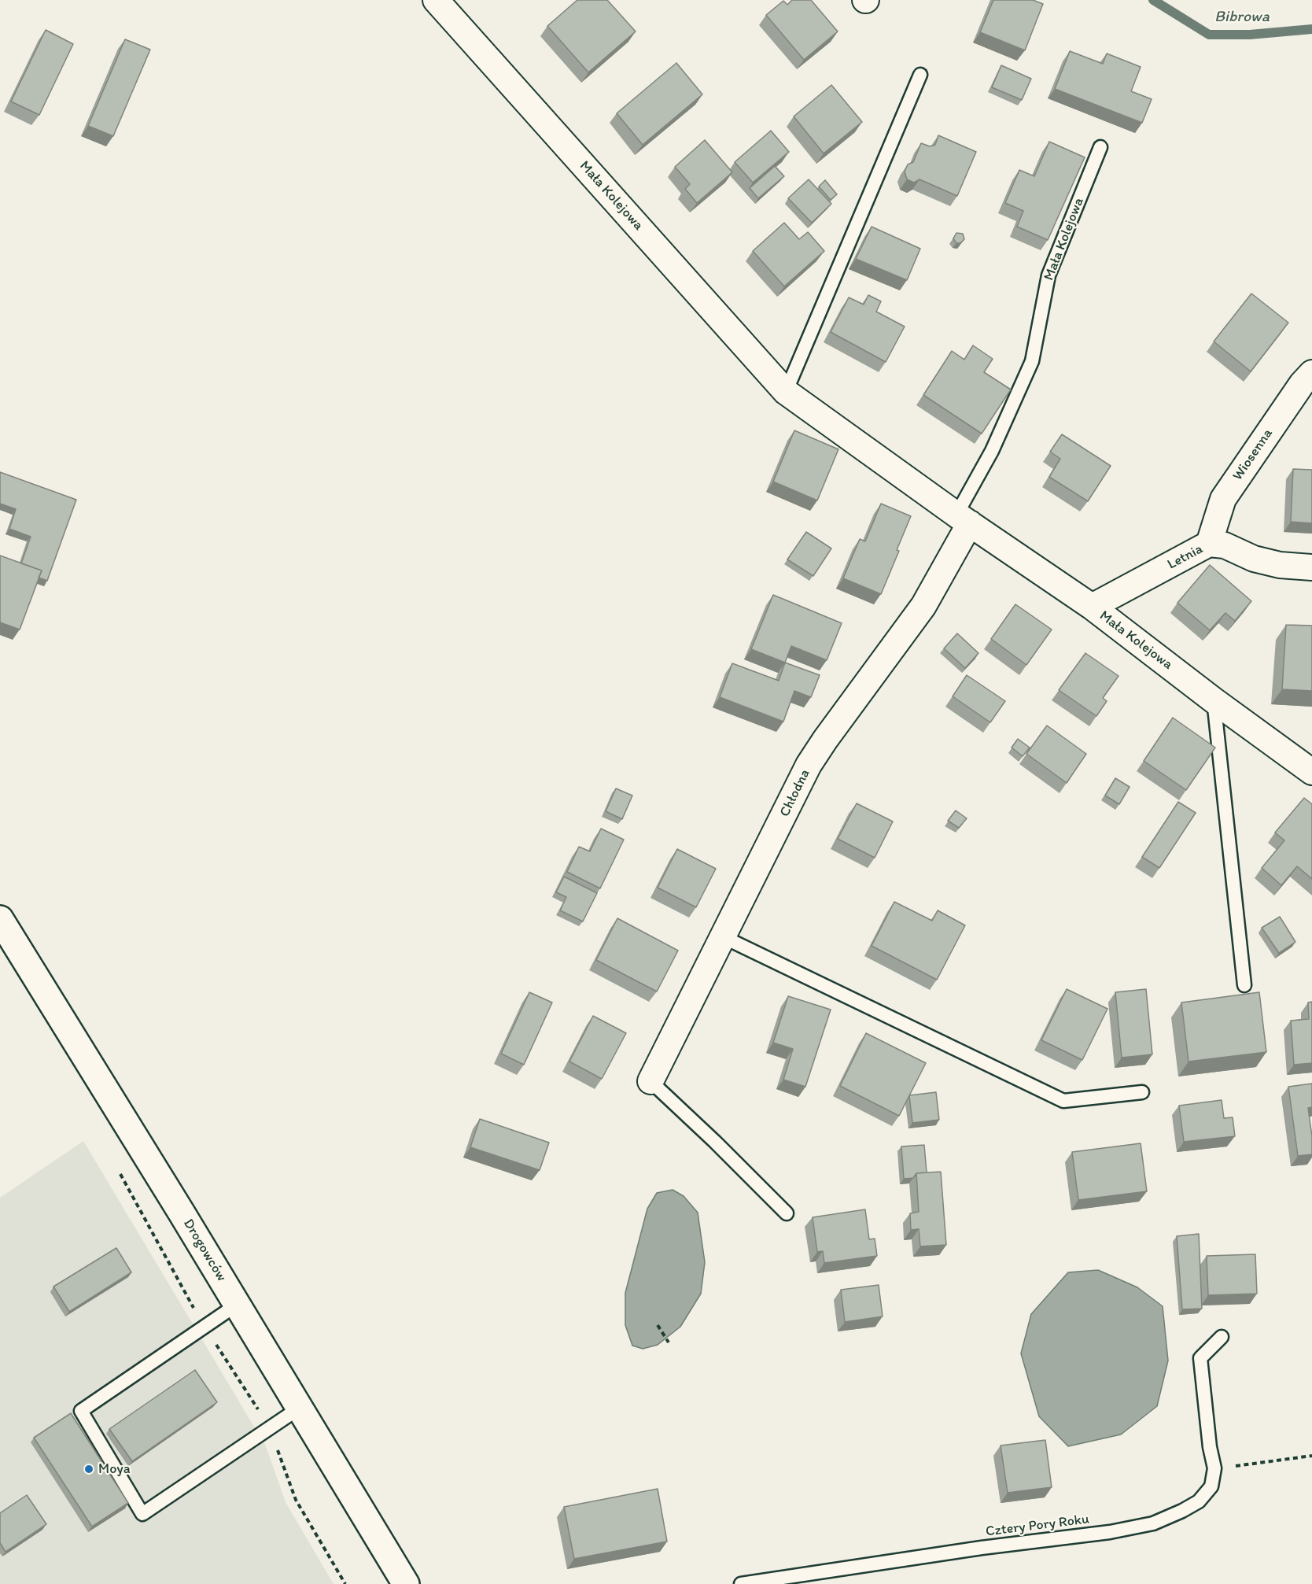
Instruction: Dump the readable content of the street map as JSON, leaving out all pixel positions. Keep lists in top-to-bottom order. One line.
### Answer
{"streets":{"main road":["Drogowców"],"street":["Mała Kolejowa","Wiosenna","Letnia","Chłodna"],"lane":["Cztery Pory Roku"]},"crossings":[["Mała Kolejowa","Letnia"],["Mała Kolejowa","Chłodna"],["Wiosenna","Letnia"]],"water":["Bibrowa"],"places":["Moya"]}
